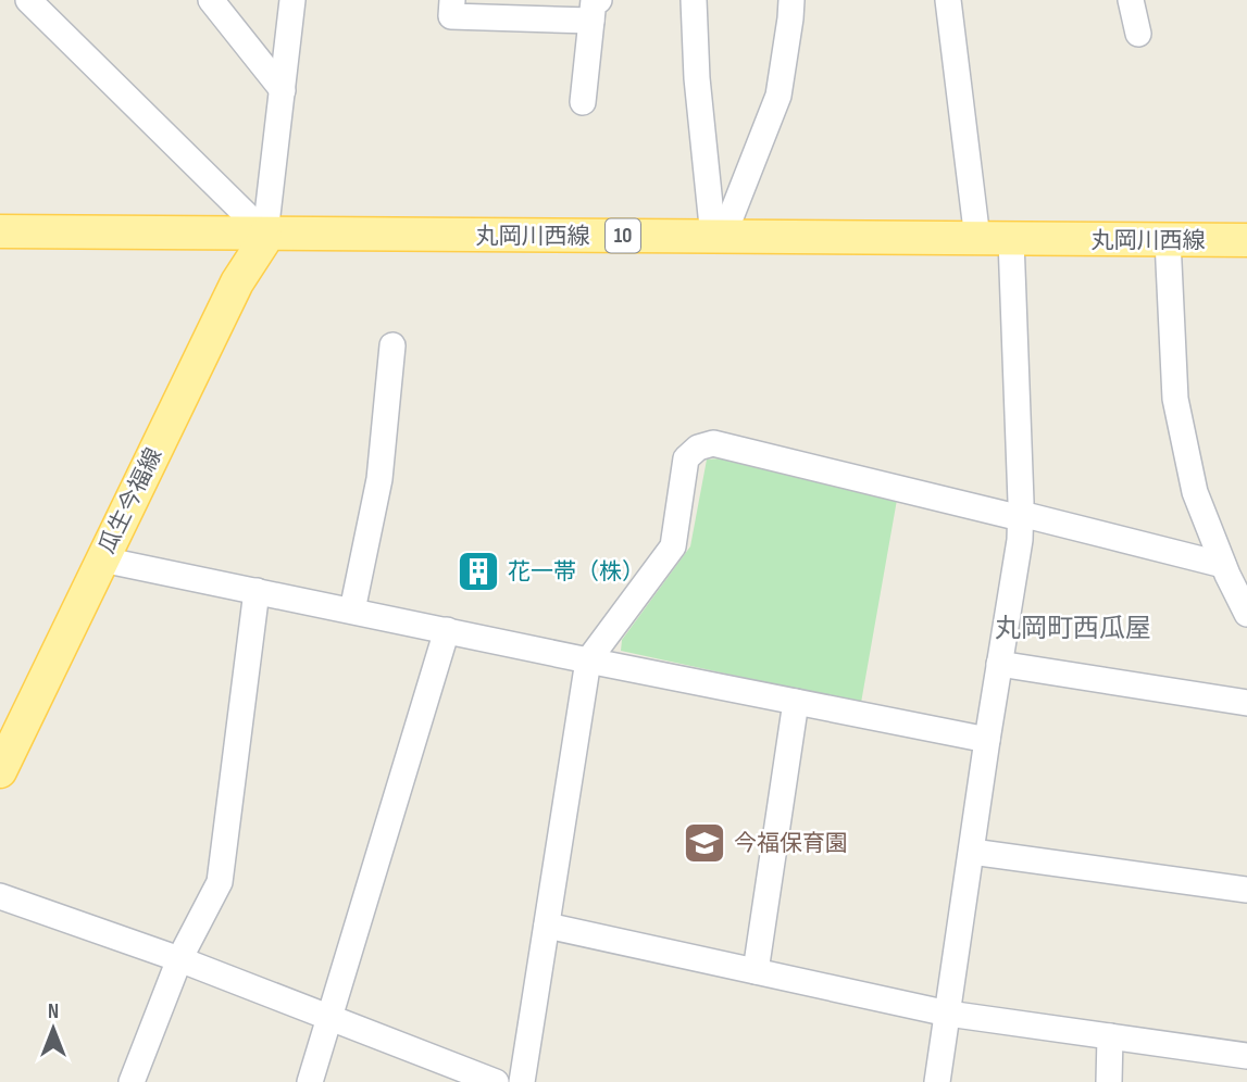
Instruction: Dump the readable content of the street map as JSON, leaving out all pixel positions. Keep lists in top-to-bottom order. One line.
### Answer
{"streets":{"main road":["丸岡川西線","10","瓜生今福線"]},"crossings":[["丸岡川西線","瓜生今福線"]],"districts":["丸岡町西瓜屋"],"places":{"building":["花一帯（株）"],"school or university":["今福保育園"]},"north":"top"}
